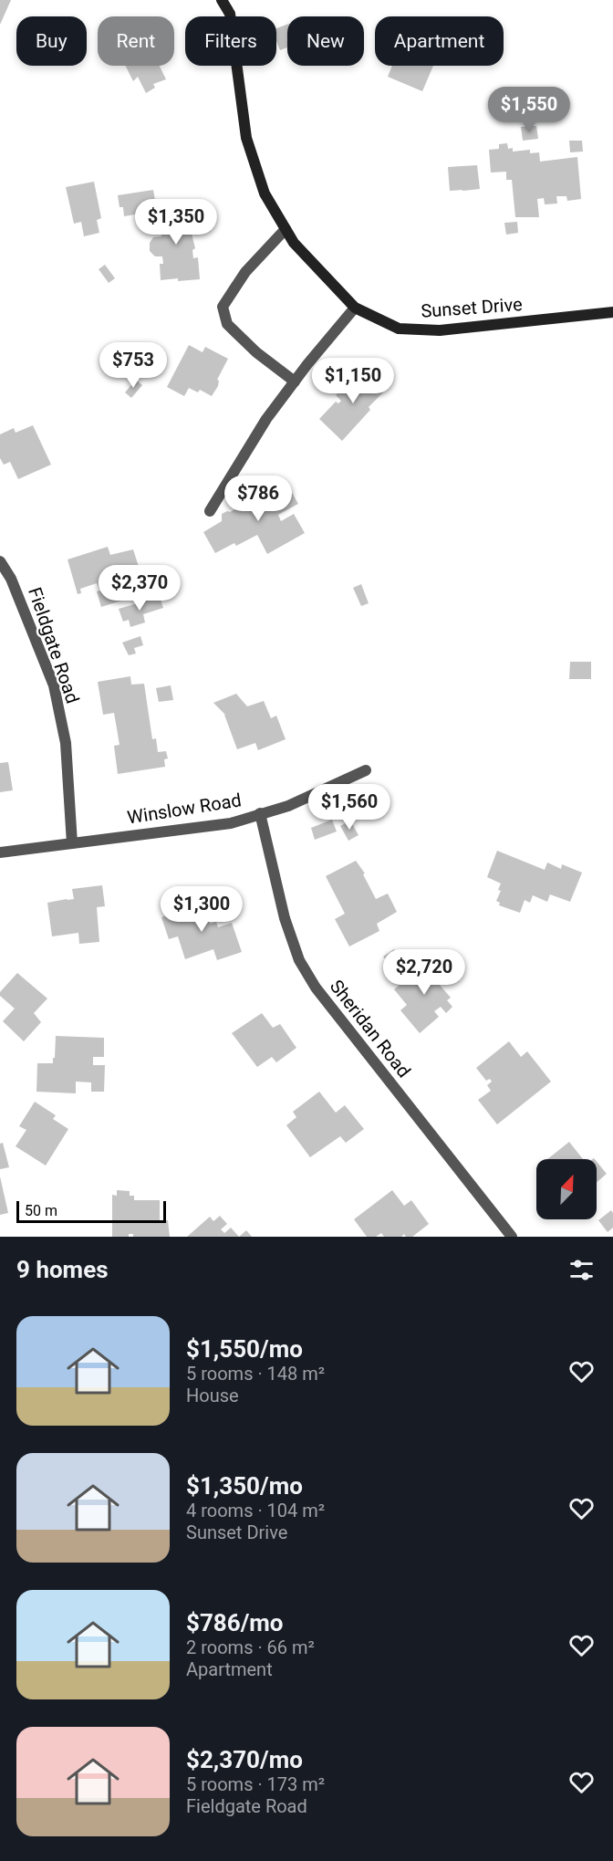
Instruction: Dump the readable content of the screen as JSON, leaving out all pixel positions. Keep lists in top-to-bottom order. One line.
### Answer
{"streets":{"main road":["Sunset Drive"],"street":["Fieldgate Road","Winslow Road","Sheridan Road"]},"crossings":[["Fieldgate Road","Winslow Road"],["Winslow Road","Sheridan Road"]],"scale_bar":"50 m","north":"top right","page":{"chip":["Buy","Rent","Filters","New","Apartment"],"price":["$1,550","$1,350","$753","$1,150","$786","$2,370","$1,560","$1,300","$2,720"],"scale":"50 m","heading":"9 homes","list":[{"name":"$1,550/mo","note":"5 rooms · 148 m² · House"},{"name":"$1,350/mo","note":"4 rooms · 104 m² · Sunset Drive"},{"name":"$786/mo","note":"2 rooms · 66 m² · Apartment"},{"name":"$2,370/mo","note":"5 rooms · 173 m² · Fieldgate Road"}]}}
